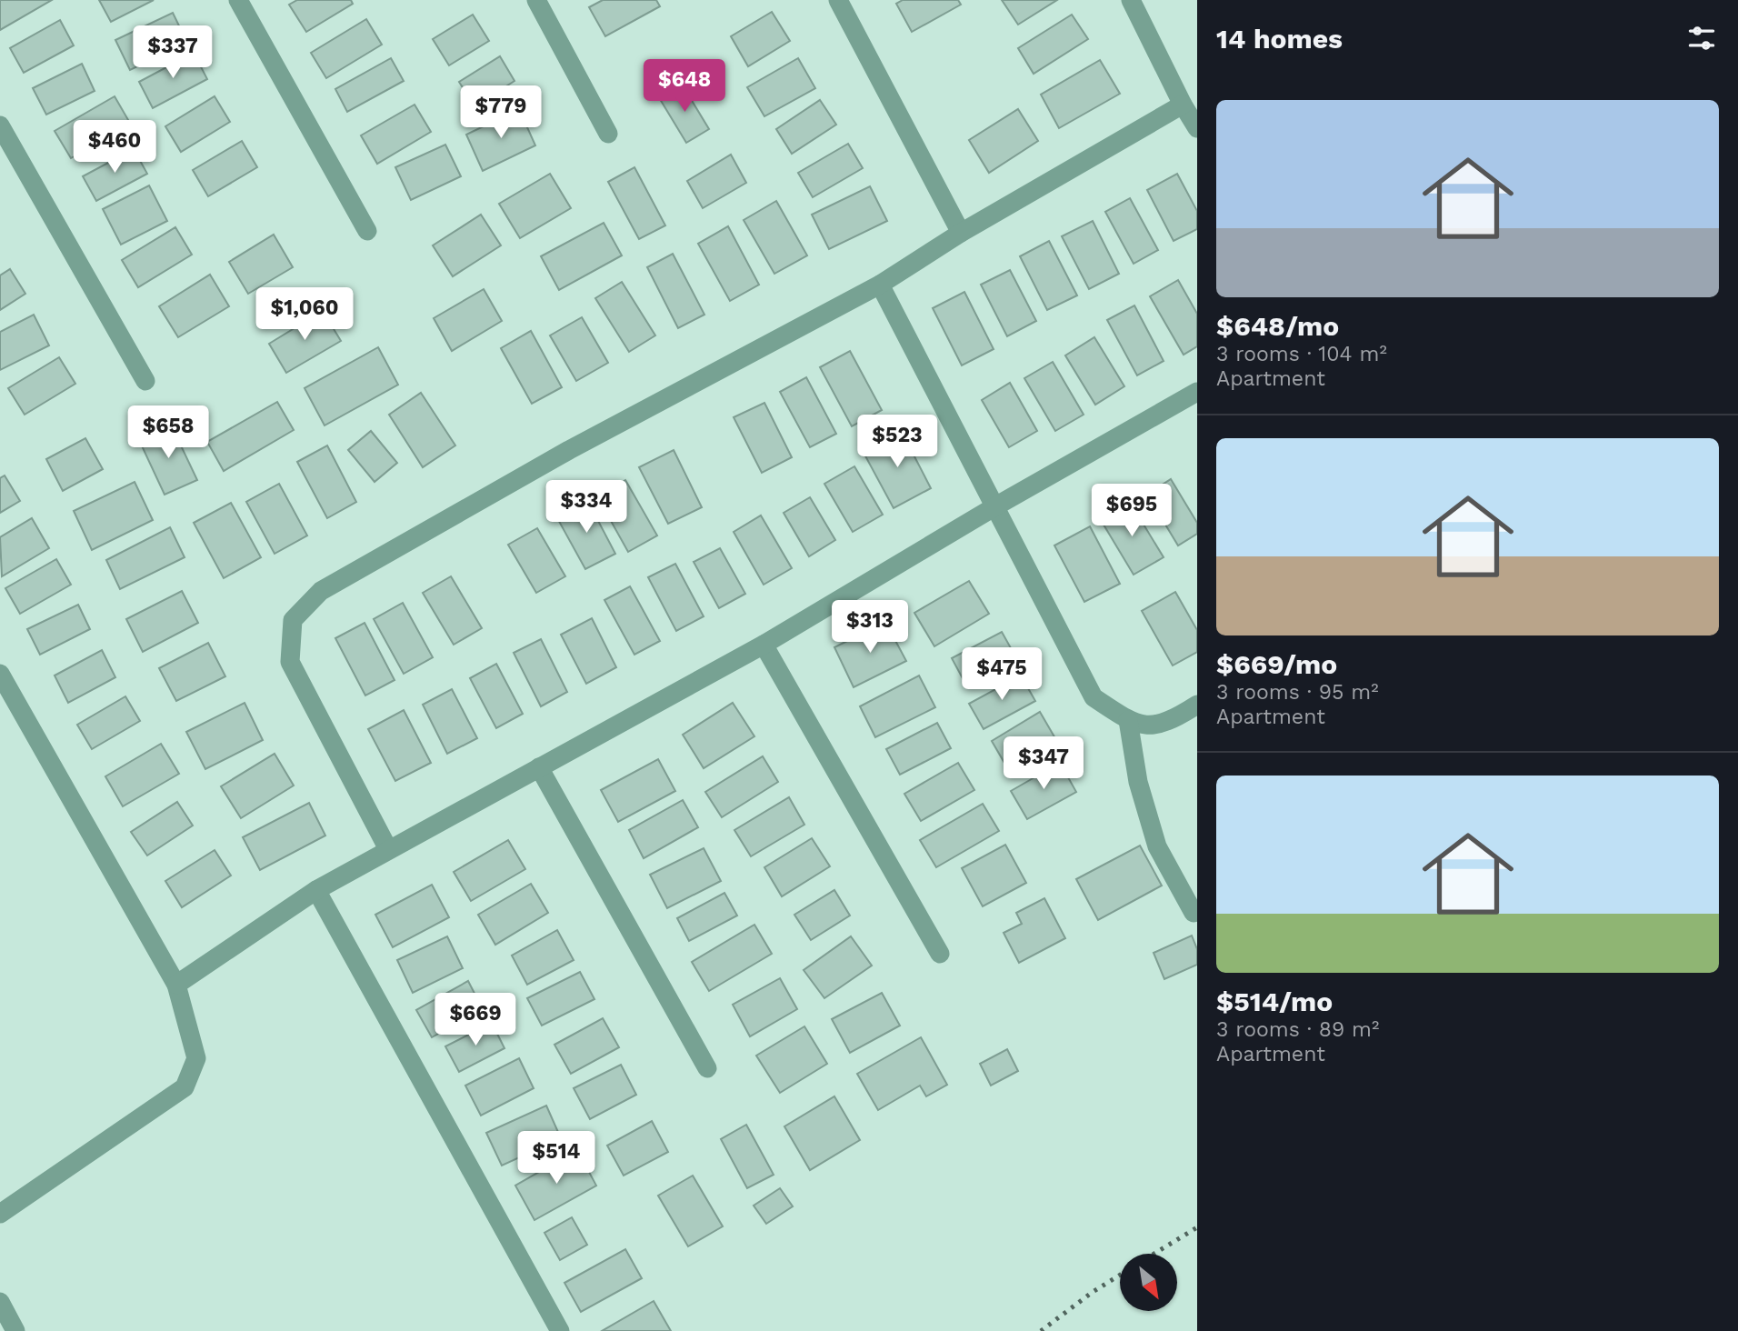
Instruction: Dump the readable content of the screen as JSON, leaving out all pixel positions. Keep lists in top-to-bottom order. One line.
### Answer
{"north":"bottom right","page":{"heading":"14 homes","price":["$337","$648","$779","$460","$1,060","$658","$523","$334","$695","$313","$475","$347","$669","$514"],"list":[{"name":"$648/mo","note":"3 rooms · 104 m² · Apartment"},{"name":"$669/mo","note":"3 rooms · 95 m² · Apartment"},{"name":"$514/mo","note":"3 rooms · 89 m² · Apartment"}]}}
